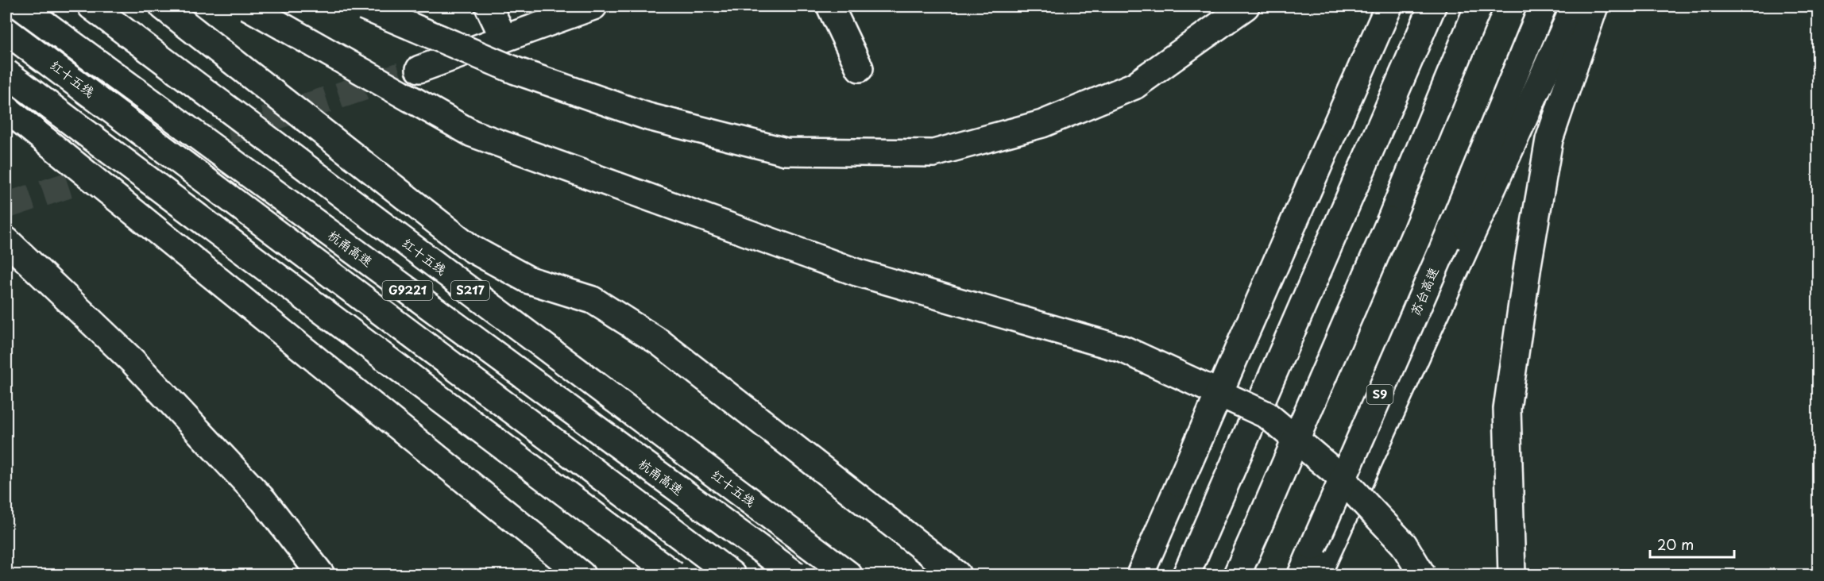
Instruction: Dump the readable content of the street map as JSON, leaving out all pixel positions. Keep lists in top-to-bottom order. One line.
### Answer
{"streets":{"main road":["红十五线","杭甬高速","G9221","S217","苏台高速","S9"]},"scale_bar":"20 m"}
